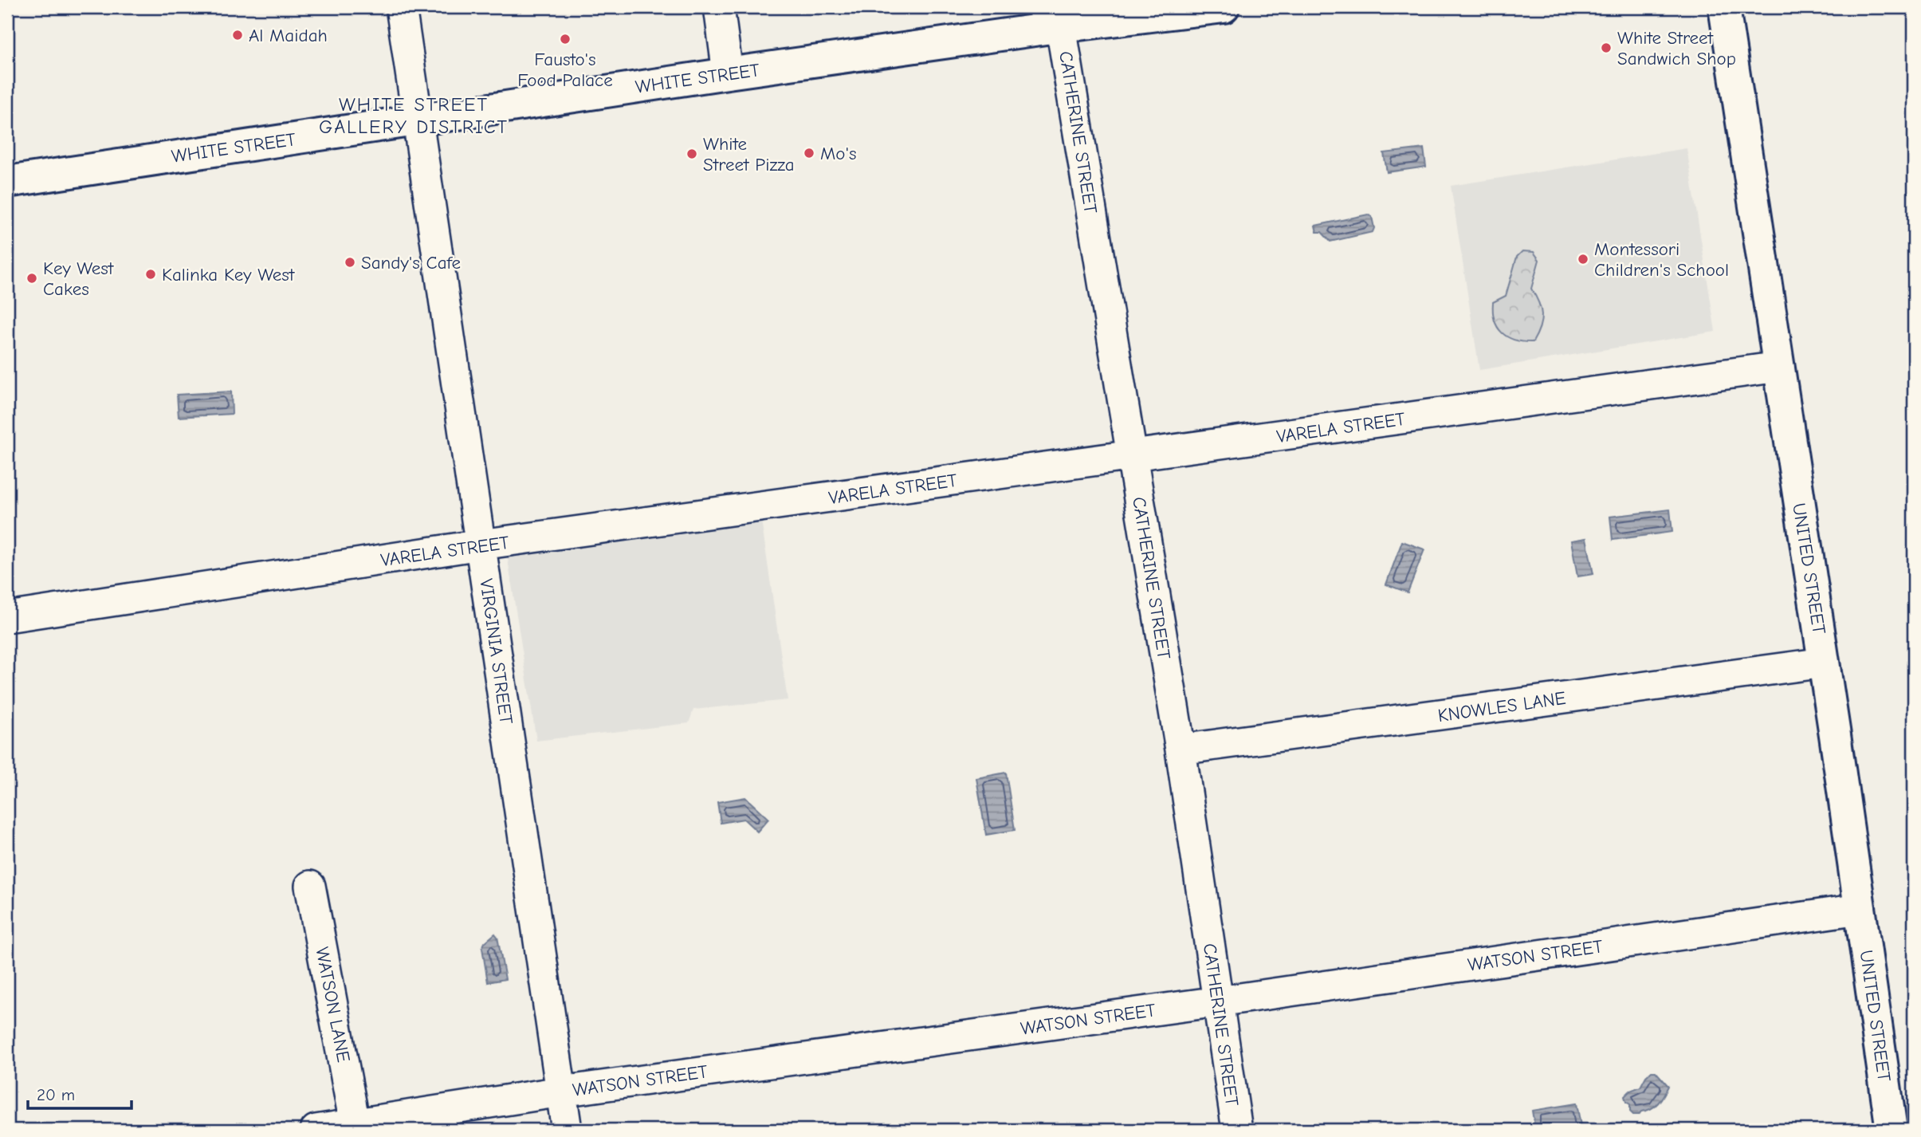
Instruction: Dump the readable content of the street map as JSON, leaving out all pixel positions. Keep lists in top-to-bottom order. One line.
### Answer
{"streets":{"street":["WHITE STREET","CATHERINE STREET","VARELA STREET","UNITED STREET","VIRGINIA STREET","KNOWLES LANE","WATSON STREET","WATSON LANE"]},"crossings":[["WHITE STREET","CATHERINE STREET"],["WHITE STREET","VIRGINIA STREET"],["CATHERINE STREET","VARELA STREET"],["CATHERINE STREET","KNOWLES LANE"],["CATHERINE STREET","WATSON STREET"],["VARELA STREET","UNITED STREET"],["VARELA STREET","VIRGINIA STREET"],["UNITED STREET","KNOWLES LANE"],["UNITED STREET","WATSON STREET"],["VIRGINIA STREET","WATSON STREET"],["WATSON STREET","WATSON LANE"]],"districts":["WHITE STREET GALLERY DISTRICT"],"places":["Al Maidah","Fausto's Food Palace","White Street Sandwich Shop","Mo's","White Street Pizza","Montessori Children's School","Sandy's Cafe","Kalinka Key West","Key West Cakes"],"scale_bar":"20 m"}
